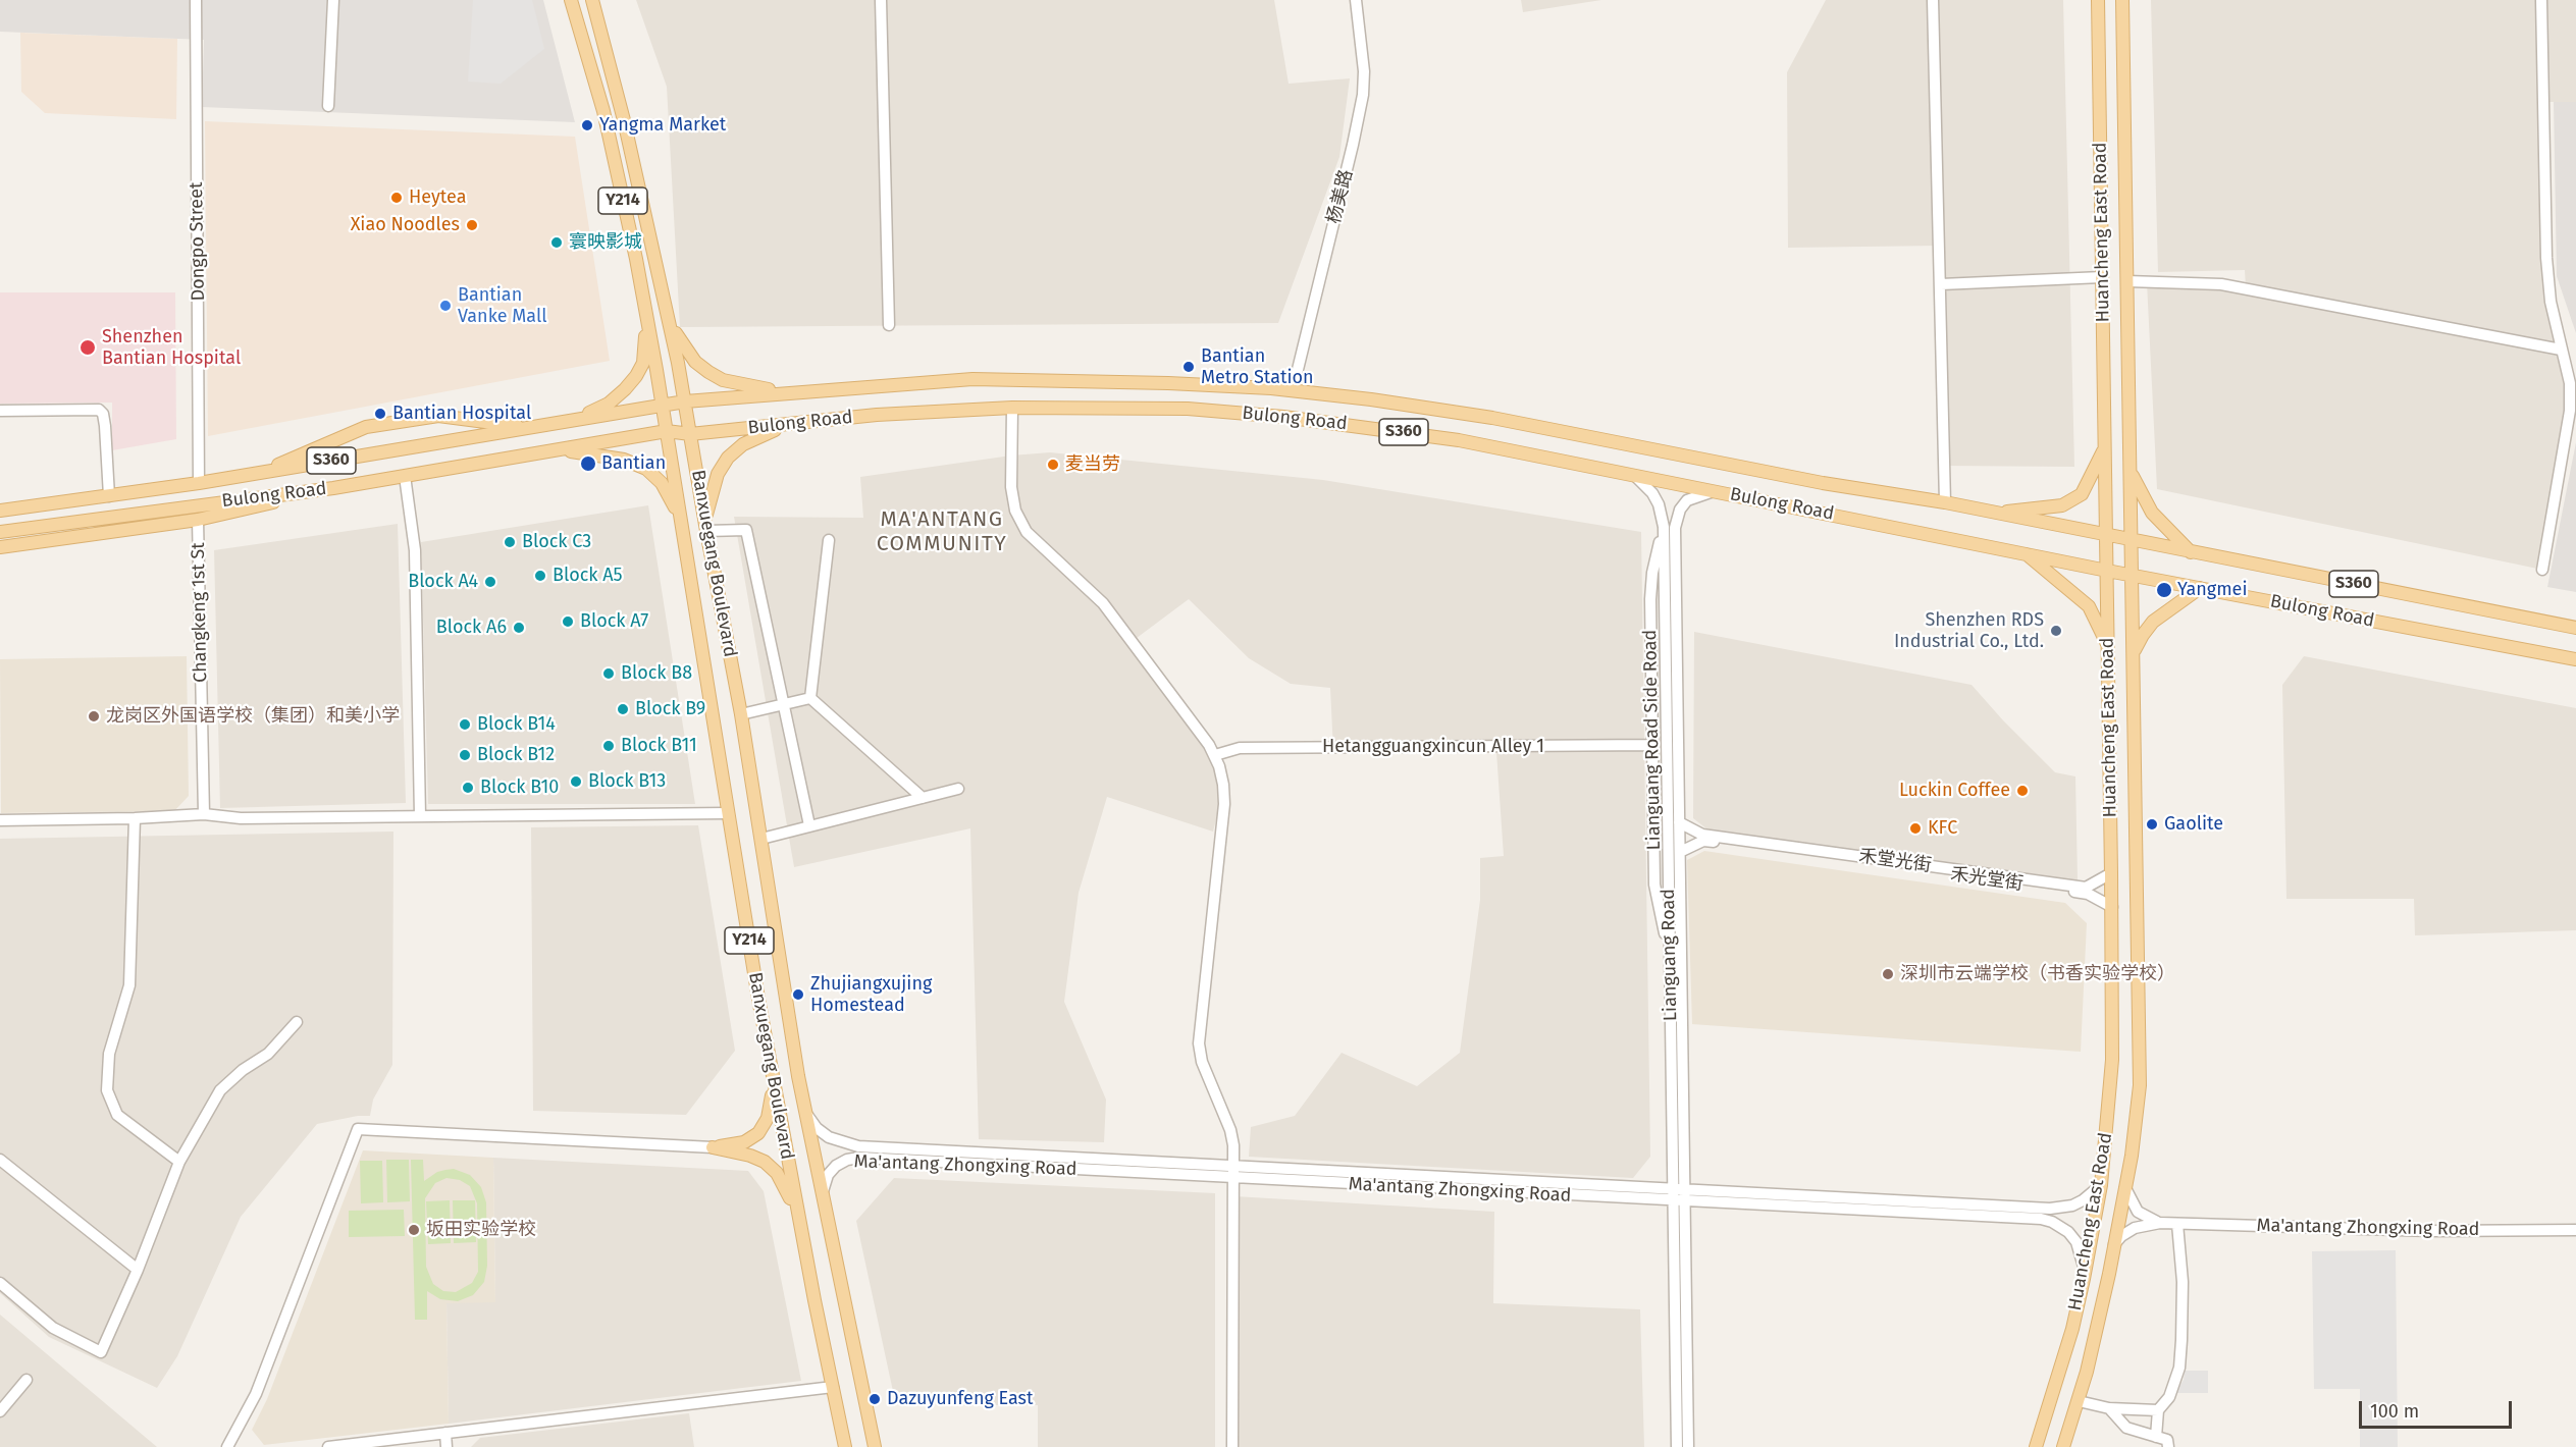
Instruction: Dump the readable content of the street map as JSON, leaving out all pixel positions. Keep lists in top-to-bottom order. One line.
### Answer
{"streets":{"main road":["Y214","Huancheng East Road","Bulong Road","S360","Banxuegang Boulevard"],"street":["杨美路","Dongpo Street","Changkeng 1st St","Lianguang Road Side Road","Hetangguangxincun Alley 1","禾堂光街","禾光堂街","Lianguang Road","Ma'antang Zhongxing Road"]},"crossings":[["杨美路","Bulong Road"],["Y214","Bulong Road"],["Y214","Banxuegang Boulevard"],["Huancheng East Road","Bulong Road"],["Huancheng East Road","禾堂光街"],["Huancheng East Road","禾光堂街"],["Huancheng East Road","Ma'antang Zhongxing Road"],["Dongpo Street","Bulong Road"],["Bulong Road","Banxuegang Boulevard"],["Bulong Road","Lianguang Road"],["Banxuegang Boulevard","Ma'antang Zhongxing Road"],["Lianguang Road Side Road","Hetangguangxincun Alley 1"],["Lianguang Road Side Road","Lianguang Road"],["禾堂光街","Lianguang Road"],["禾光堂街","Lianguang Road"],["Lianguang Road","Ma'antang Zhongxing Road"]],"districts":["MA'ANTANG COMMUNITY"],"places":["Yangma Market","Heytea","Xiao Noodles","寰映影城","Bantian Vanke Mall","Shenzhen Bantian Hospital","Bantian Metro Station","Bantian Hospital","Bantian","麦当劳","Block C3","Block A5","Block A4","Yangmei","Block A7","Block A6","Shenzhen RDS Industrial Co., Ltd.","Block B8","Block B9","龙岗区外国语学校（集团）和美小学","Block B14","Block B11","Block B12","Block B13","Block B10","Luckin Coffee","Gaolite","KFC","深圳市云端学校（书香实验学校）","Zhujiangxujing Homestead","坂田实验学校","Dazuyunfeng East"],"scale_bar":"100 m"}
